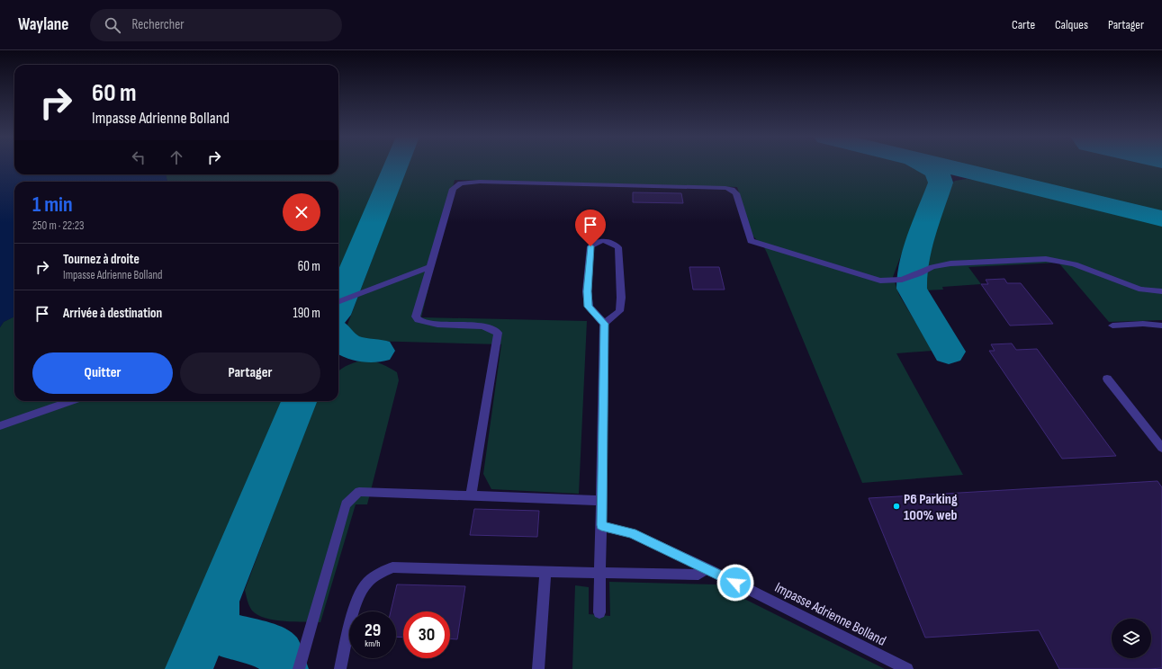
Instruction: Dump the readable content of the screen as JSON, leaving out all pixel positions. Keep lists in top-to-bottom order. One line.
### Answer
{"streets":{"street":["Impasse Adrienne Bolland"]},"places":["P6 Parking 100% web"],"page":{"header":"Waylane","search":"Rechercher","nav":["Carte","Calques","Partager"],"turn":["60 m","Impasse Adrienne Bolland"],"heading":["1 min","250 m · 22:23"],"list":[{"name":"Tournez à droite","note":"Impasse Adrienne Bolland","value":"60 m"},{"name":"Arrivée à destination","value":"190 m"}],"buttons":["Quitter","Partager"],"speed":"29 km/h","limit":"30"}}
